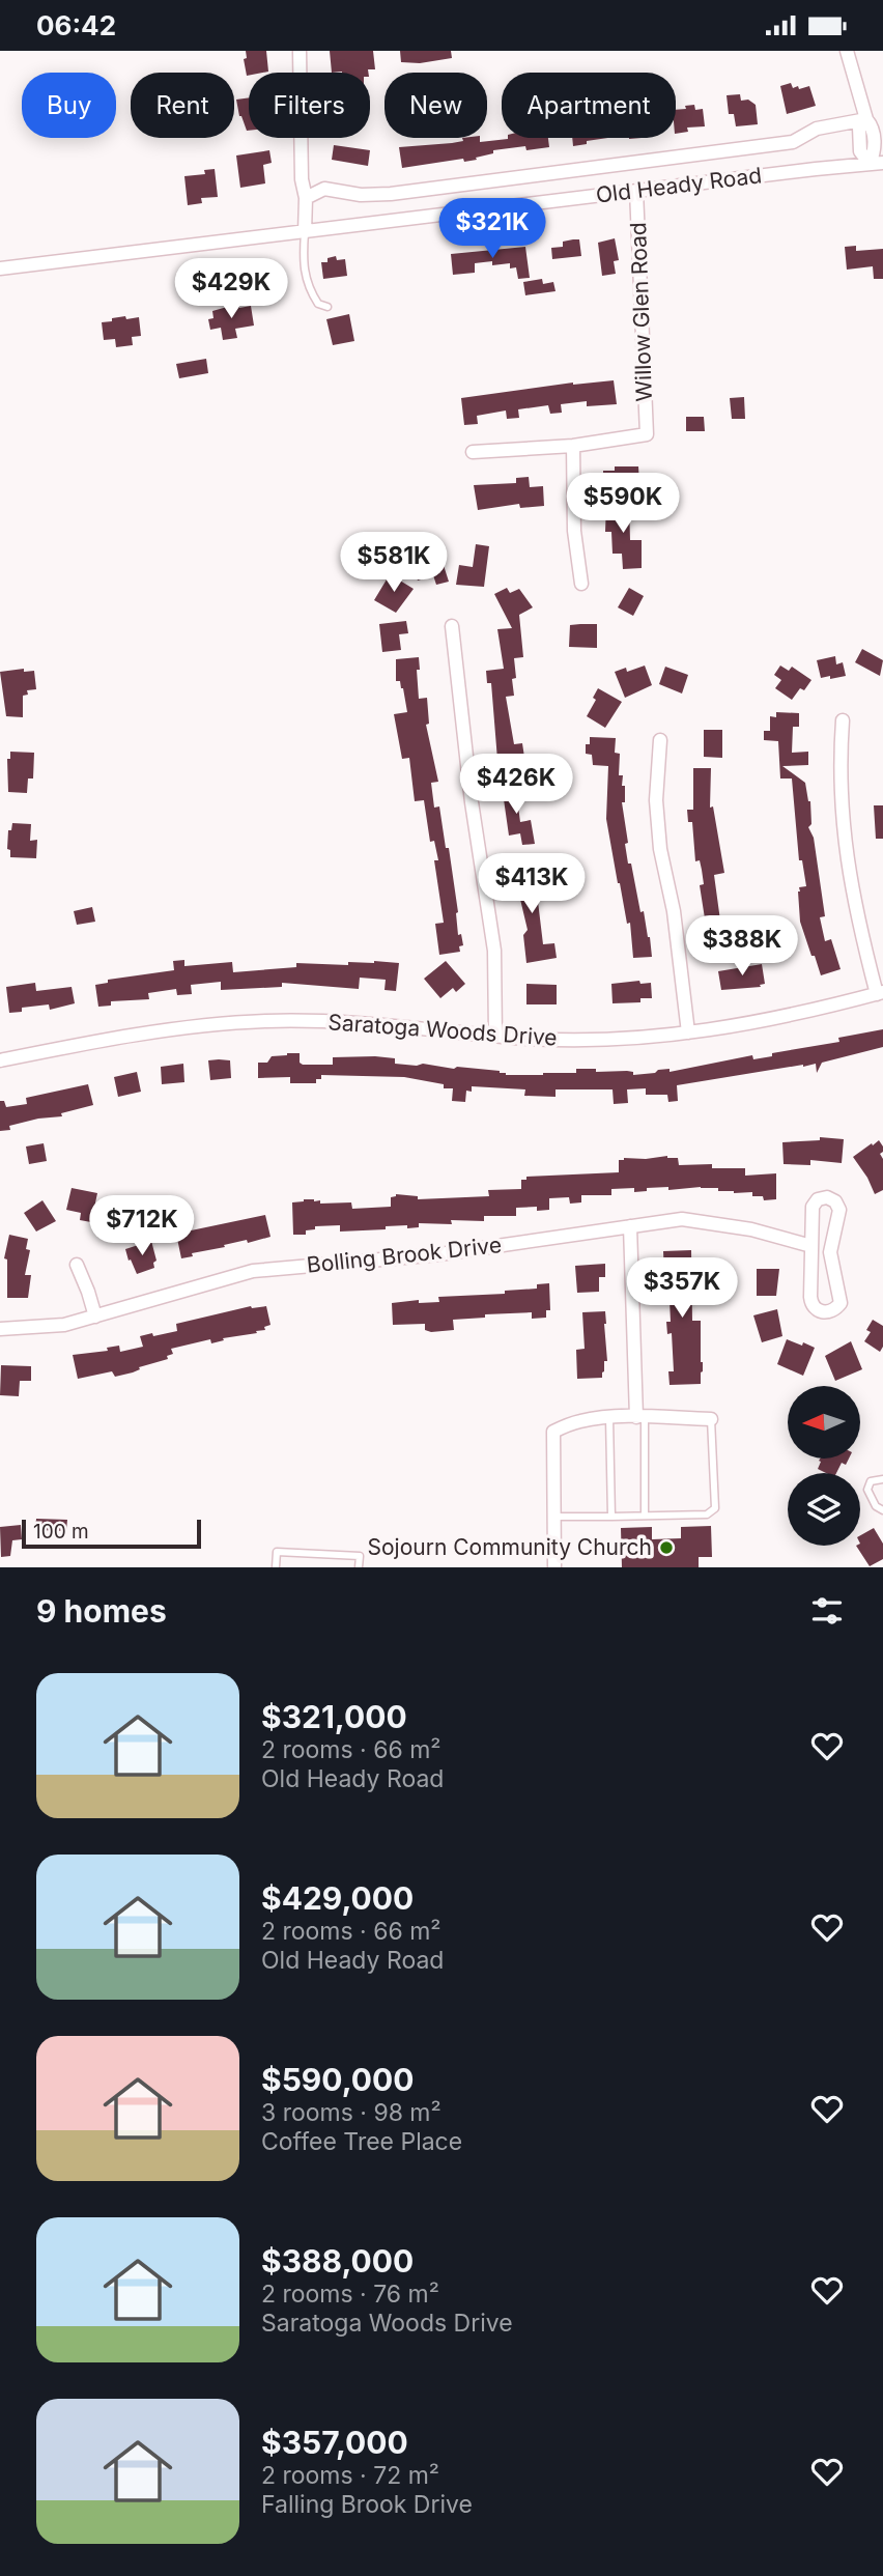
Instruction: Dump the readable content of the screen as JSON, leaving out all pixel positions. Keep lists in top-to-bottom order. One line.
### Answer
{"streets":{"street":["Old Heady Road","Willow Glen Road","Saratoga Woods Drive","Bolling Brook Drive"]},"crossings":[["Old Heady Road","Willow Glen Road"]],"places":["Sojourn Community Church"],"scale_bar":"100 m","north":"left","page":{"status":"06:42","chip":["Buy","Rent","Filters","New","Apartment"],"price":["$321K","$429K","$590K","$581K","$426K","$413K","$388K","$712K","$357K"],"scale":"100 m","heading":"9 homes","list":[{"name":"$321,000","note":"2 rooms · 66 m² · Old Heady Road"},{"name":"$429,000","note":"2 rooms · 66 m² · Old Heady Road"},{"name":"$590,000","note":"3 rooms · 98 m² · Coffee Tree Place"},{"name":"$388,000","note":"2 rooms · 76 m² · Saratoga Woods Drive"},{"name":"$357,000","note":"2 rooms · 72 m² · Falling Brook Drive"}]}}
